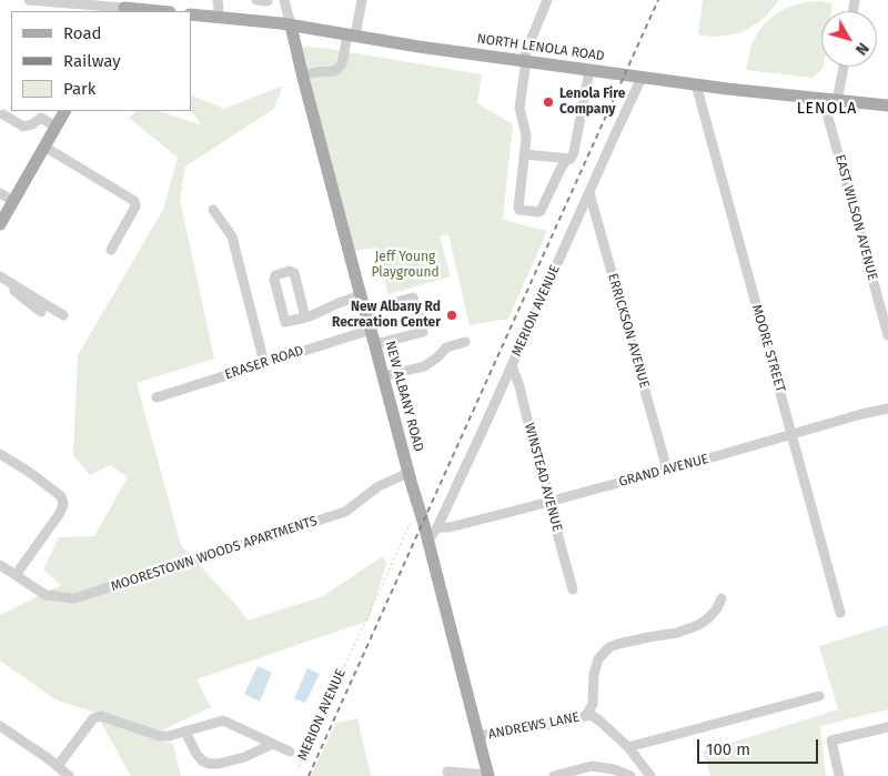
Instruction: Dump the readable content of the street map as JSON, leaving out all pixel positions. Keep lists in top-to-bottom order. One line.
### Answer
{"streets":{"main road":["NORTH LENOLA ROAD","NEW ALBANY ROAD"],"street":["EAST WILSON AVENUE","MERION AVENUE","ERRICKSON AVENUE","MOORE STREET","ERASER ROAD","GRAND AVENUE","WINSTEAD AVENUE","MOORESTOWN WOODS APARTMENTS","ANDREWS LANE"]},"crossings":[["NORTH LENOLA ROAD","EAST WILSON AVENUE"],["NORTH LENOLA ROAD","MERION AVENUE"],["NORTH LENOLA ROAD","MOORE STREET"],["NORTH LENOLA ROAD","NEW ALBANY ROAD"],["MERION AVENUE","ERRICKSON AVENUE"],["MERION AVENUE","NEW ALBANY ROAD"],["MERION AVENUE","GRAND AVENUE"],["MERION AVENUE","WINSTEAD AVENUE"],["ERRICKSON AVENUE","GRAND AVENUE"],["MOORE STREET","GRAND AVENUE"],["ERASER ROAD","NEW ALBANY ROAD"],["NEW ALBANY ROAD","MOORESTOWN WOODS APARTMENTS"],["NEW ALBANY ROAD","ANDREWS LANE"],["GRAND AVENUE","WINSTEAD AVENUE"]],"districts":["LENOLA"],"parks":["Jeff Young Playground"],"places":["Lenola Fire Company","New Albany Rd Recreation Center"],"legend":["Road","Railway","Park"],"scale_bar":"100 m","north":"bottom right"}
